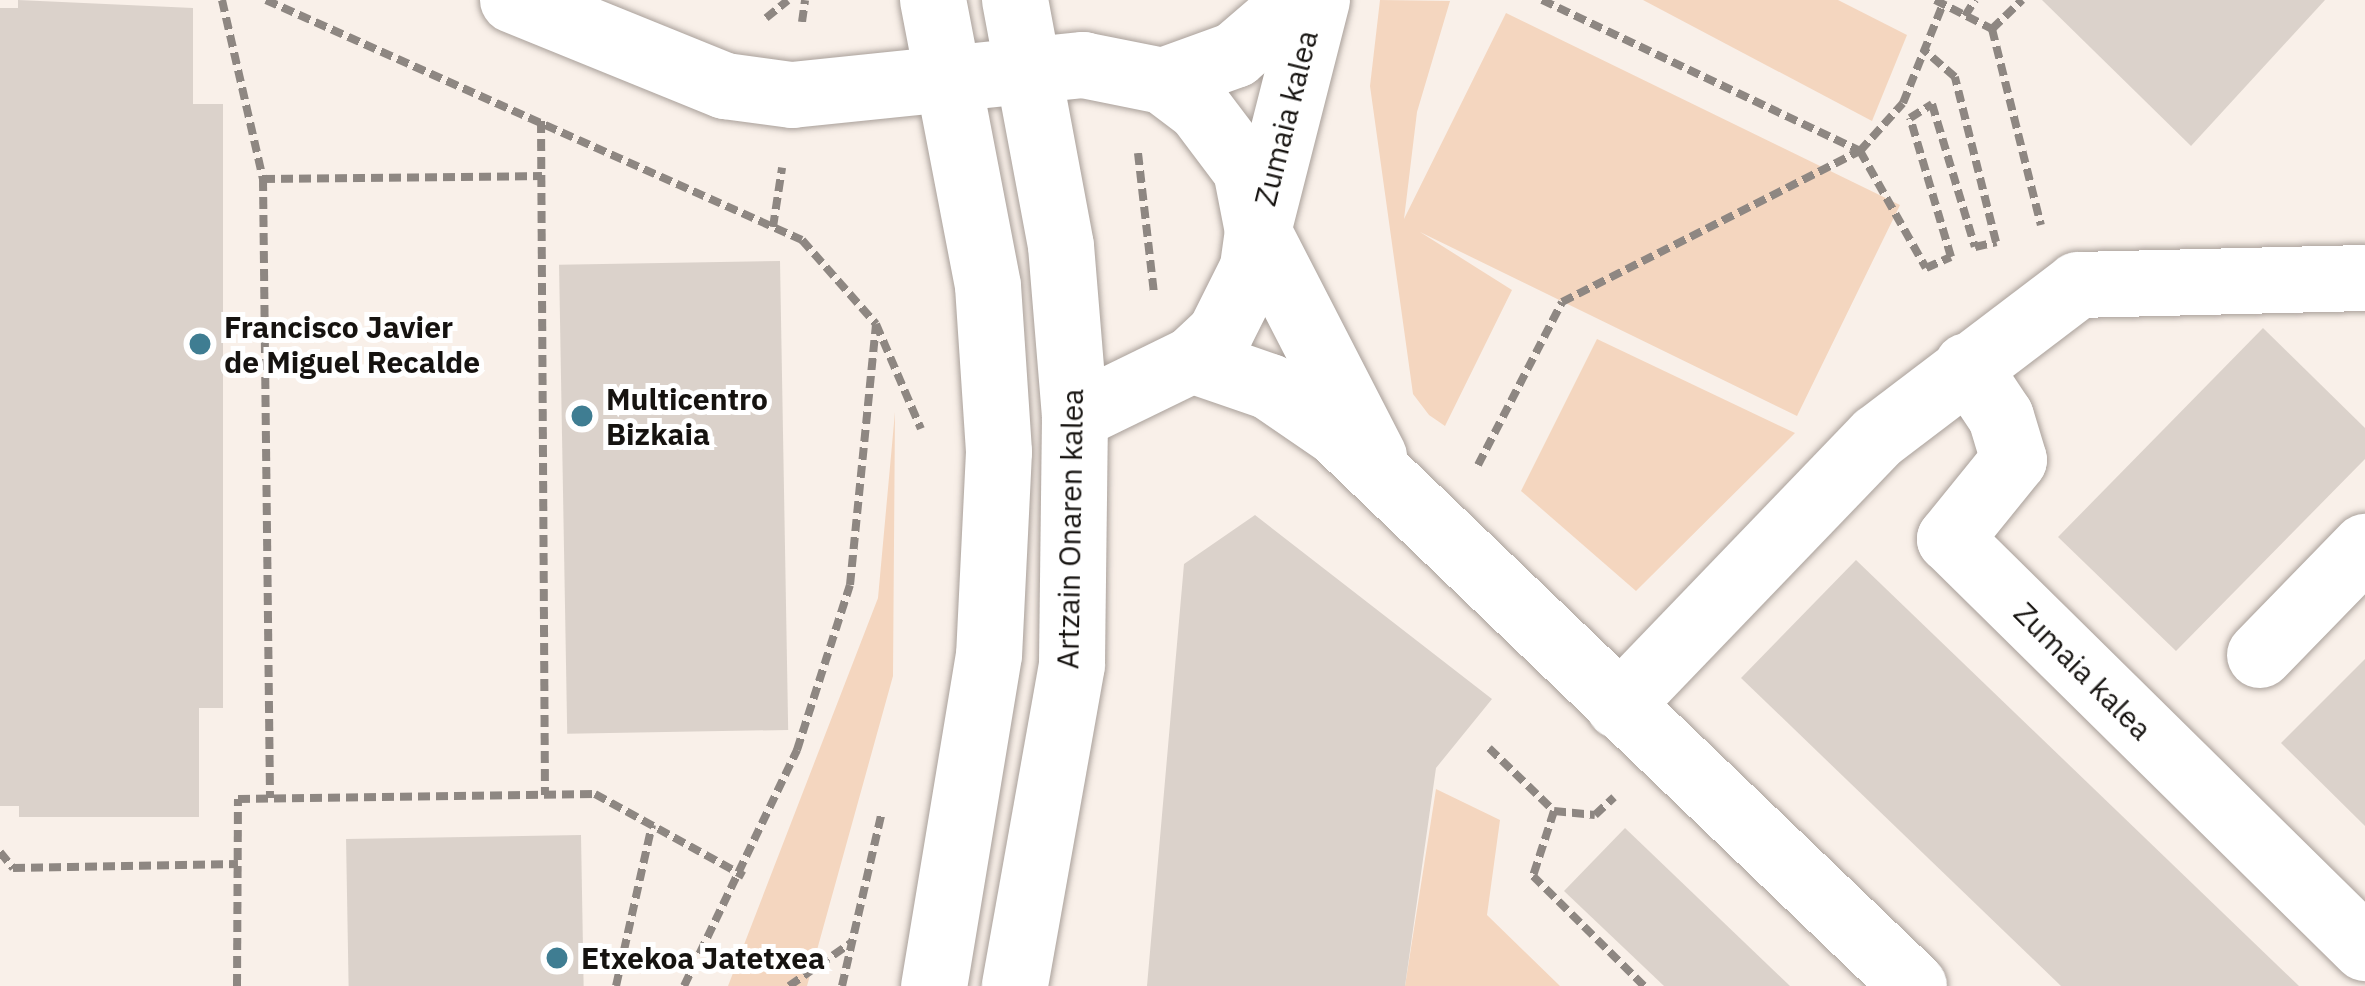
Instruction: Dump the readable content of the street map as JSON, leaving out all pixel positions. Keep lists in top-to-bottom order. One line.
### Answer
{"streets":{"street":["Zumaia kalea","Artzain Onaren kalea"]},"places":["Francisco Javier de Miguel Recalde","Multicentro Bizkaia","Etxekoa Jatetxea"]}
